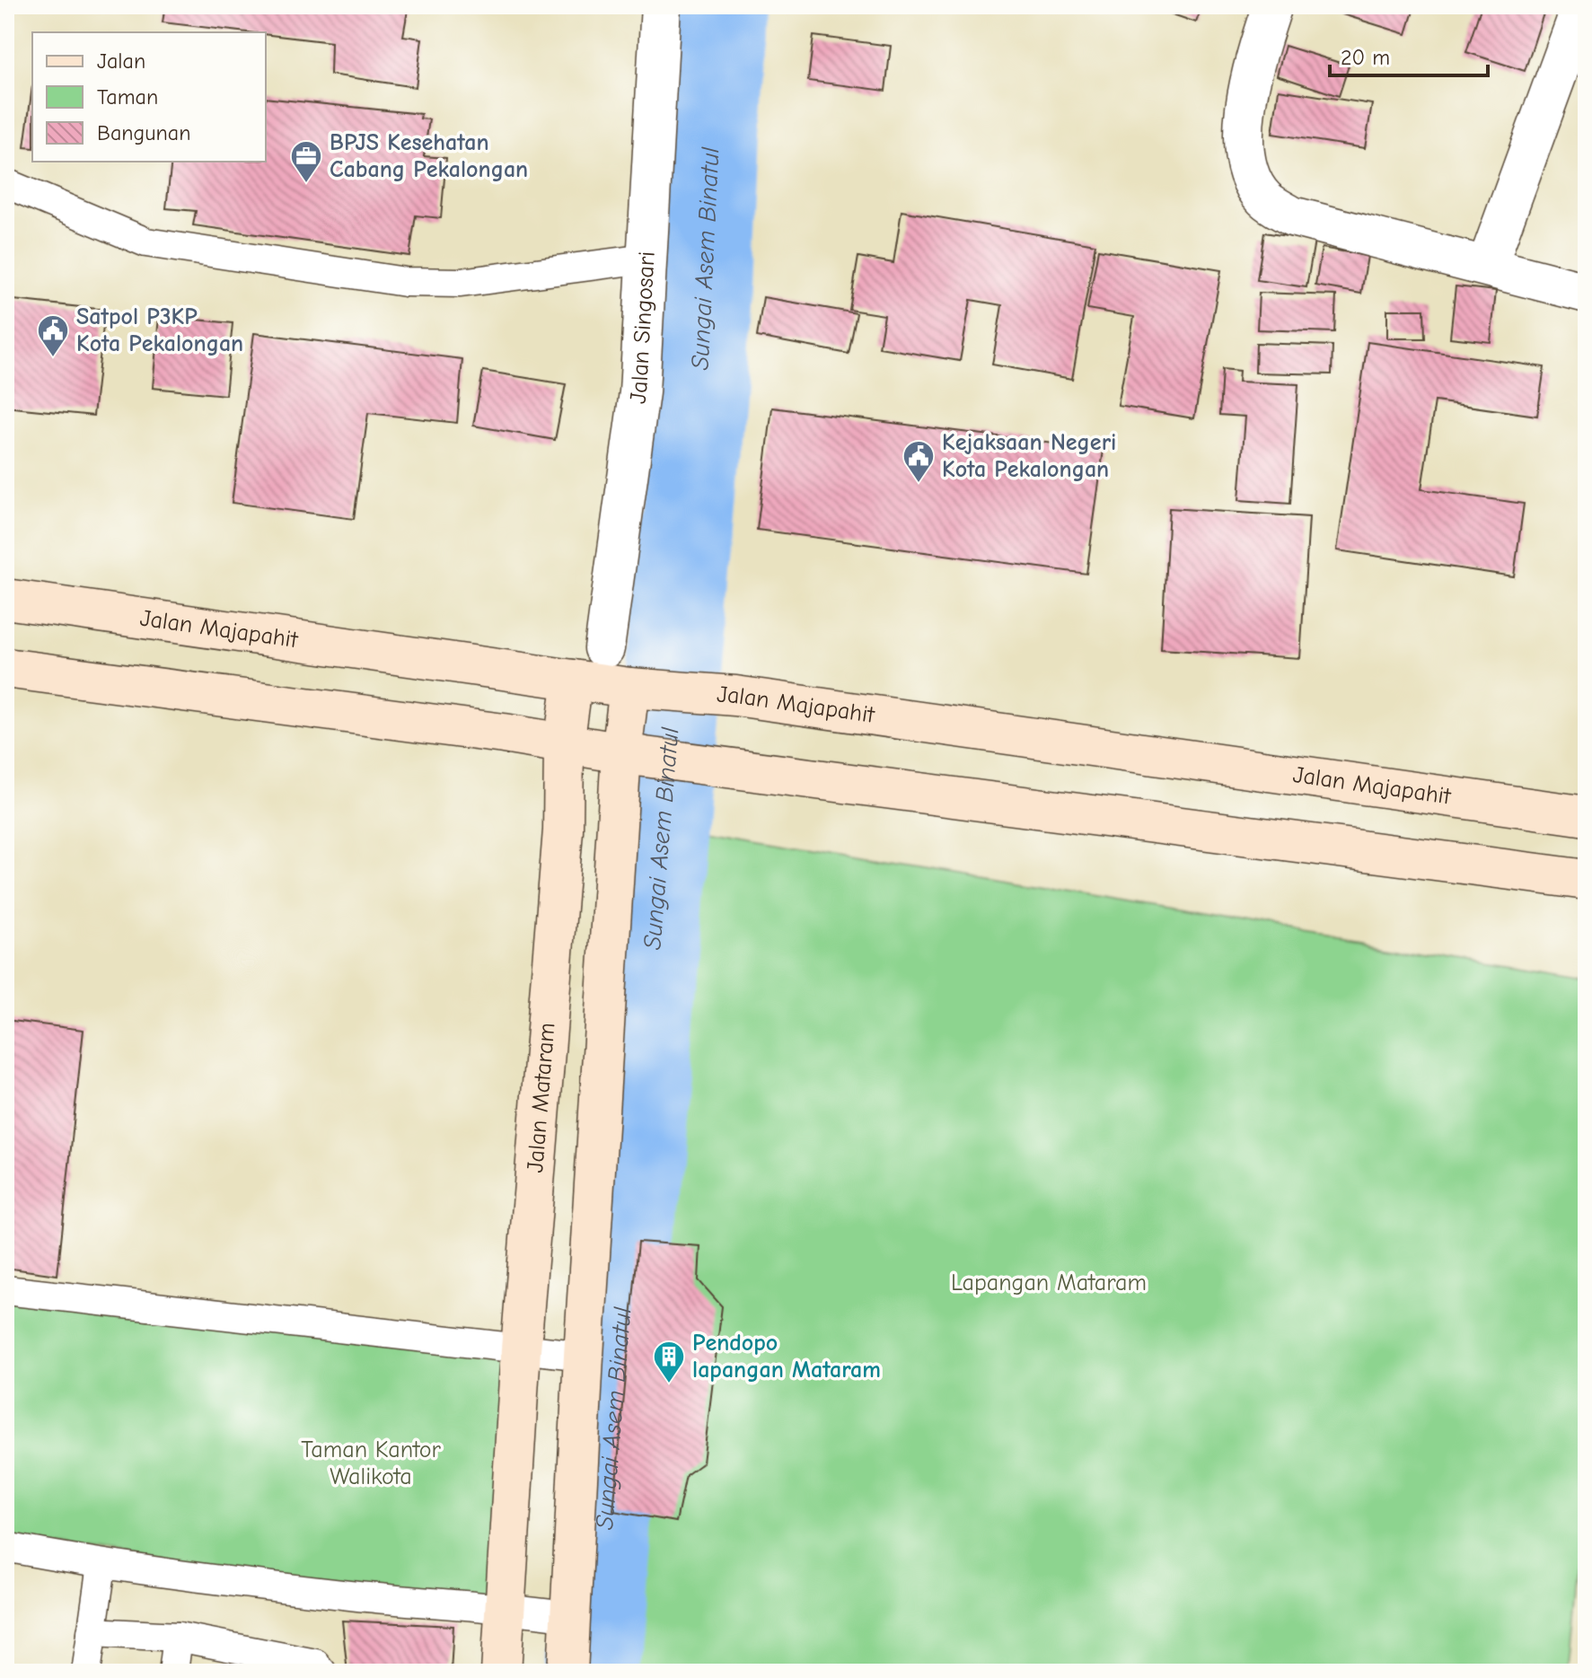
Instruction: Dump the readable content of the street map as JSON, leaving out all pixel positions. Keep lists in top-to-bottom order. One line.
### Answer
{"streets":{"street":["Jalan Singosari","Jalan Majapahit","Jalan Mataram"]},"crossings":[["Jalan Majapahit","Jalan Mataram"]],"water":["Sungai Asem Binatul"],"parks":["Lapangan Mataram","Taman Kantor Walikota"],"places":{"office":["BPJS Kesehatan Cabang Pekalongan"],"public building":["Satpol P3KP Kota Pekalongan","Kejaksaan Negeri Kota Pekalongan"],"building":["Pendopo lapangan Mataram"]},"legend":["Jalan","Taman","Bangunan"],"scale_bar":"20 m"}
